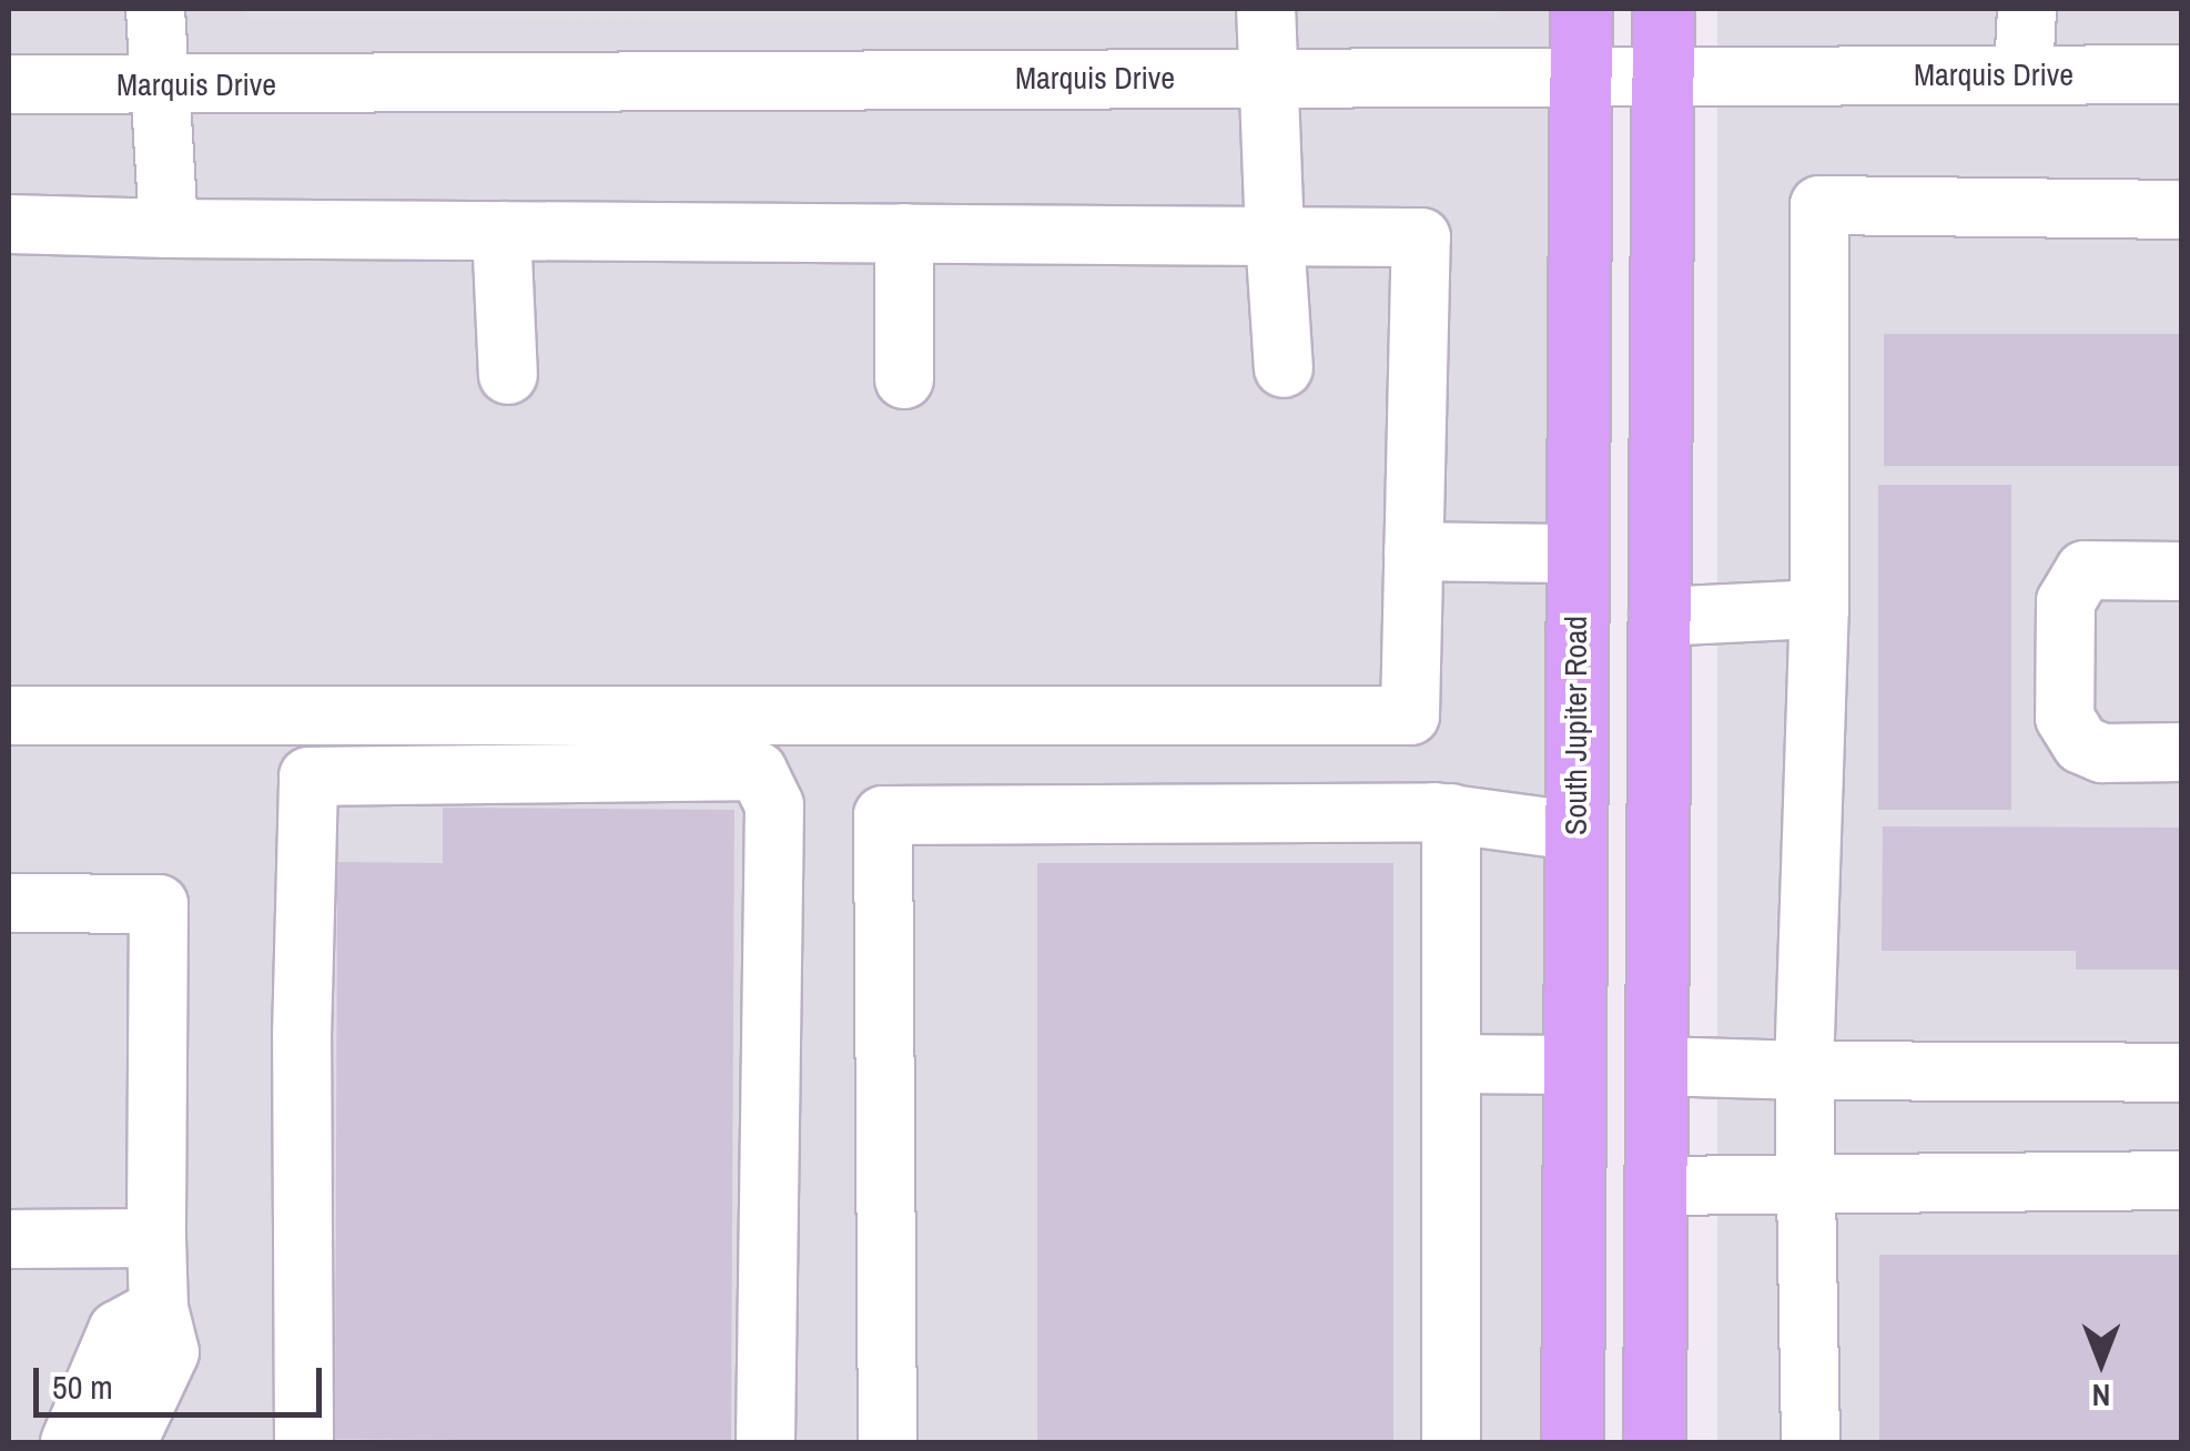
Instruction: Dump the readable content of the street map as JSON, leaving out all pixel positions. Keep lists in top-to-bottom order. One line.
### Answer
{"streets":{"main road":["South Jupiter Road"],"street":["Marquis Drive"]},"crossings":[["Marquis Drive","South Jupiter Road"]],"scale_bar":"50 m","north":"bottom"}
